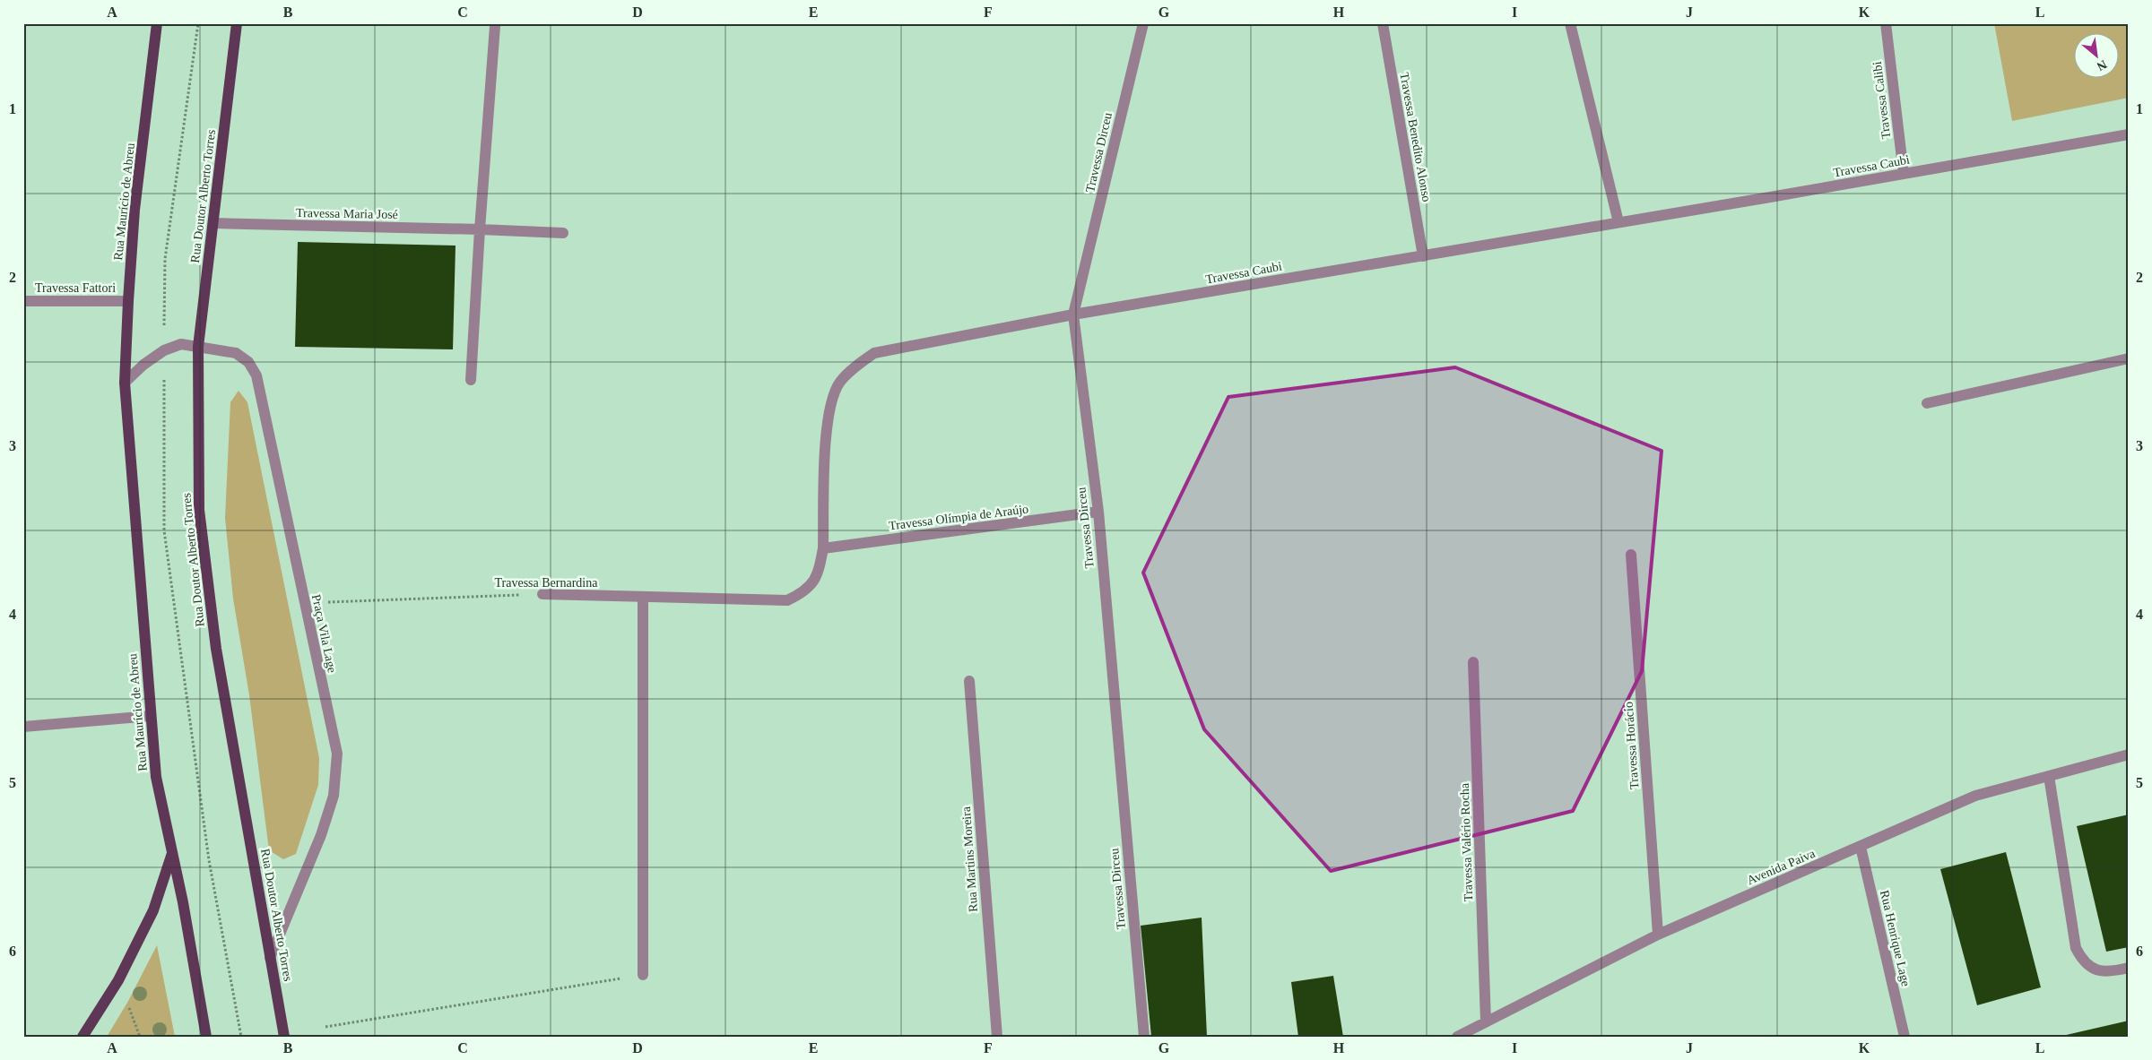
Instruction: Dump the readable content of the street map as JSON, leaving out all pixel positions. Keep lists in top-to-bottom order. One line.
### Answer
{"streets":{"main road":["Rua Doutor Alberto Torres","Rua Maurício de Abreu"],"street":["Travessa Calibi","Travessa Benedito Alonso","Travessa Dirceu","Travessa Caubi","Travessa Maria José","Travessa Fattori","Travessa Olímpia de Araújo","Travessa Bernardina","Praça Vila Lage","Travessa Horácio","Travessa Valério Rocha","Rua Martins Moreira","Avenida Paiva","Rua Henrique Lage"]},"crossings":[["Travessa Calibi","Travessa Caubi"],["Travessa Benedito Alonso","Travessa Caubi"],["Travessa Dirceu","Travessa Caubi"],["Travessa Dirceu","Travessa Olímpia de Araújo"],["Travessa Caubi","Travessa Olímpia de Araújo"],["Travessa Caubi","Travessa Bernardina"],["Rua Doutor Alberto Torres","Travessa Maria José"],["Rua Doutor Alberto Torres","Praça Vila Lage"],["Rua Maurício de Abreu","Travessa Fattori"],["Travessa Olímpia de Araújo","Travessa Bernardina"],["Travessa Bernardina","Praça Vila Lage"],["Travessa Horácio","Avenida Paiva"],["Travessa Valério Rocha","Avenida Paiva"],["Avenida Paiva","Rua Henrique Lage"]],"north":"bottom right","grid":{"columns":["A","B","C","D","E","F","G","H","I","J","K","L"],"rows":["1","2","3","4","5","6"]}}
